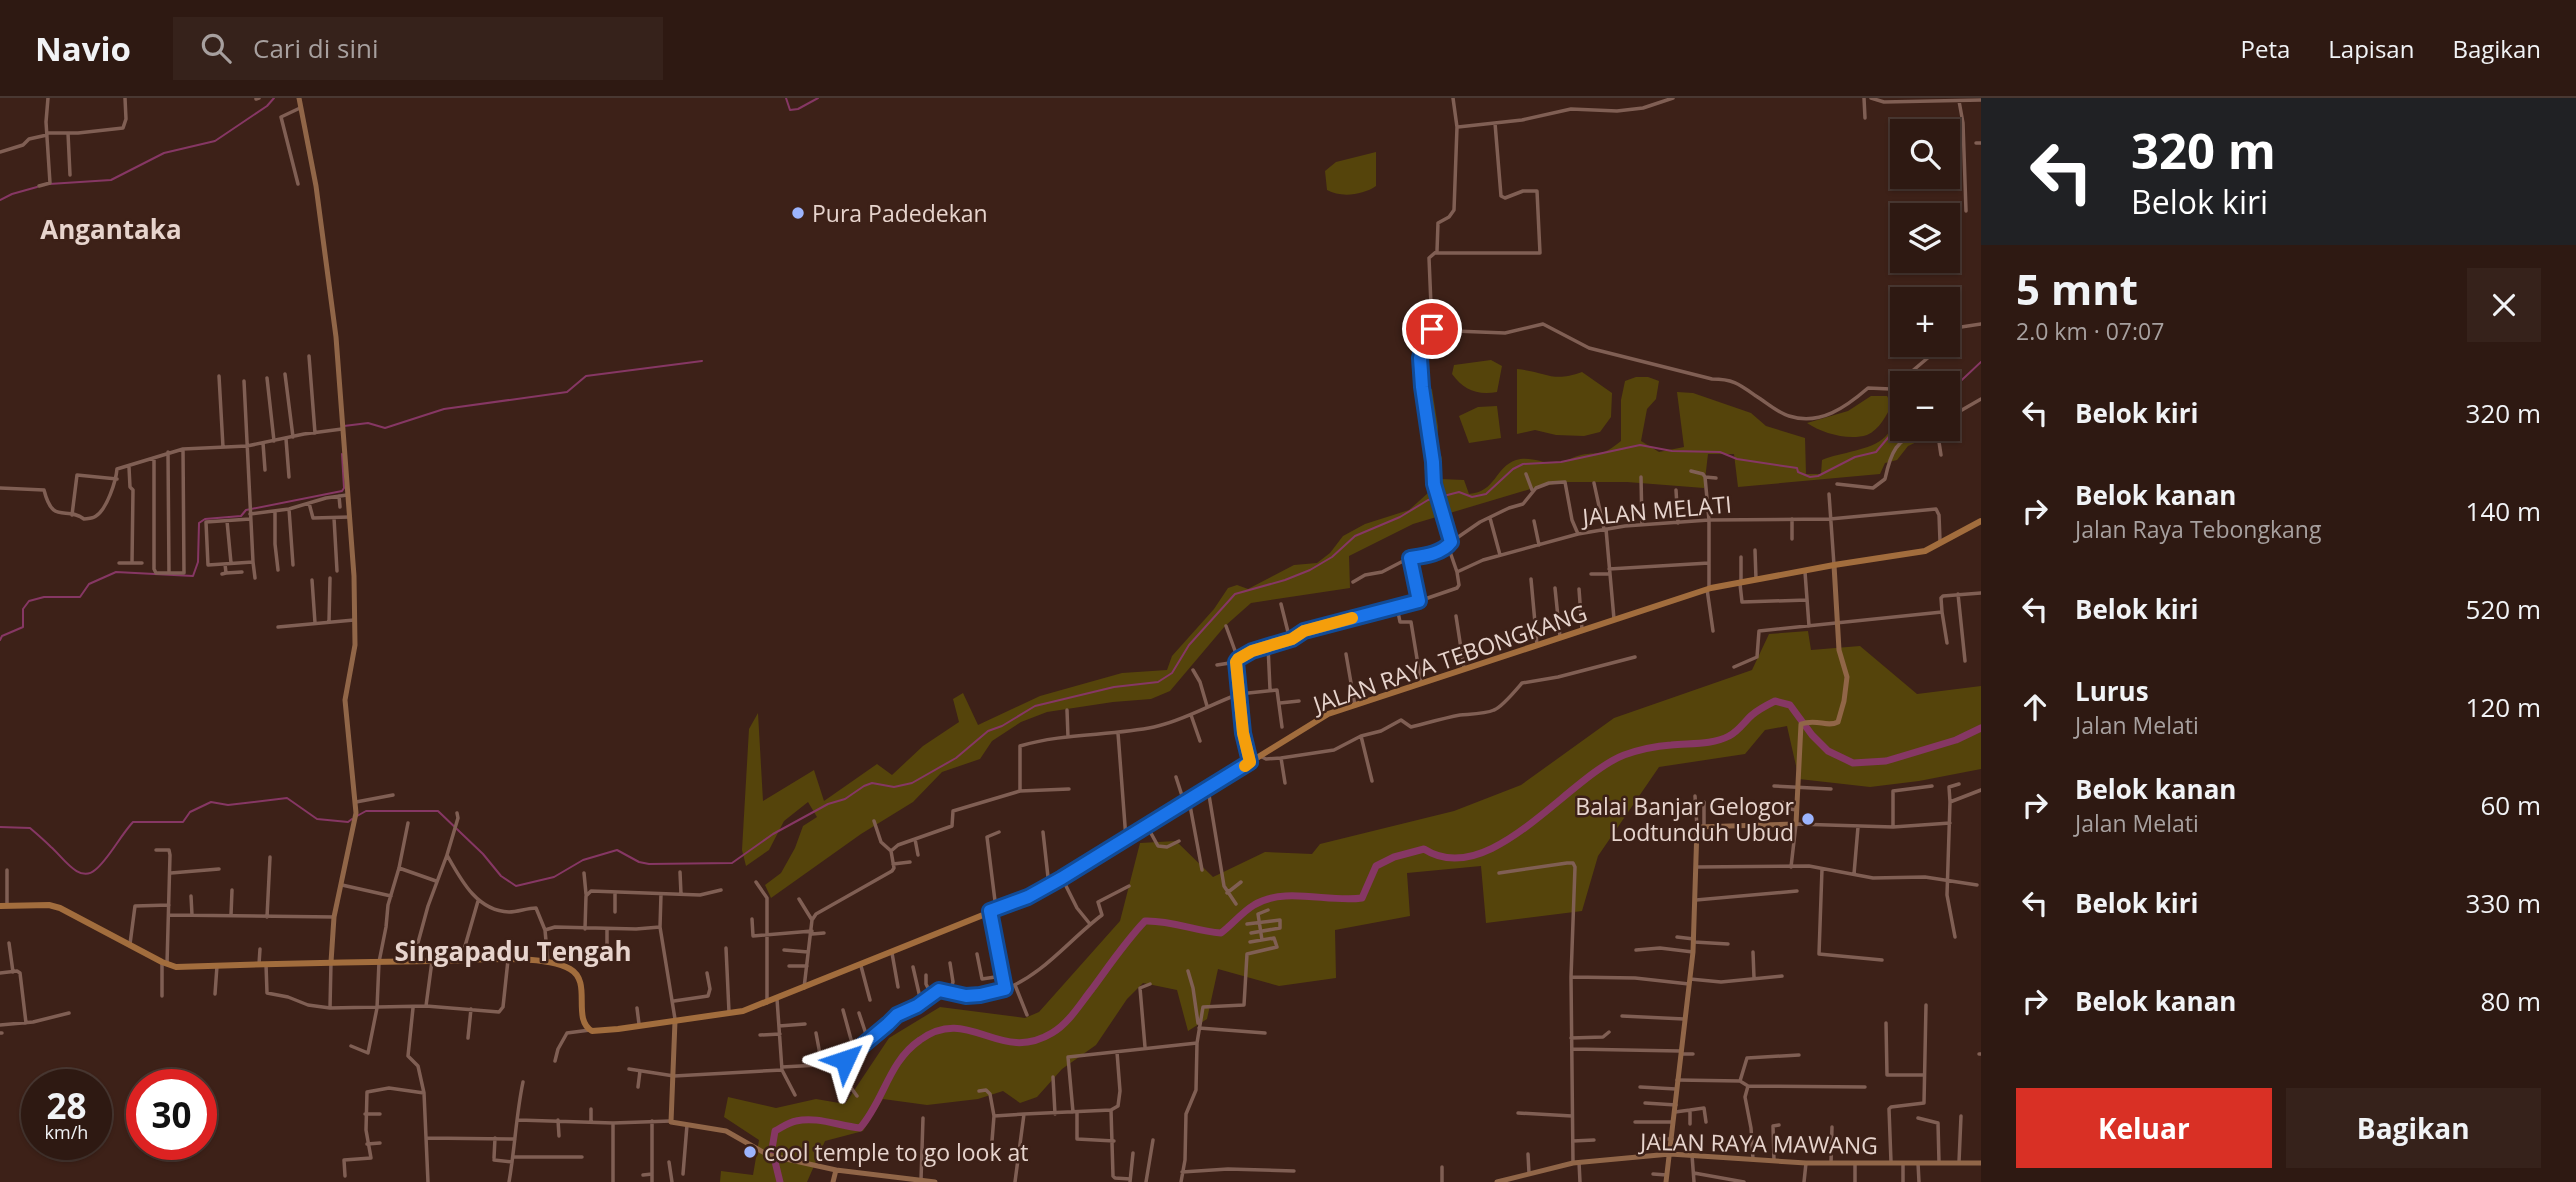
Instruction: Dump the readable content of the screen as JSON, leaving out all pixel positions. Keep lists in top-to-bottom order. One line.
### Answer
{"streets":{"main road":["JALAN RAYA TEBONGKANG","JALAN RAYA MAWANG"],"street":["JALAN MELATI"]},"crossings":[["JALAN MELATI","JALAN RAYA TEBONGKANG"]],"districts":["Angantaka","Singapadu Tengah"],"places":["Pura Padedekan","Balai Banjar Gelogor Lodtunduh Ubud","cool temple to go look at"],"page":{"header":"Navio","search":"Cari di sini","nav":["Peta","Lapisan","Bagikan"],"turn":["320 m","Belok kiri"],"map_buttons":["+","−"],"heading":["5 mnt","2.0 km · 07:07"],"list":[{"name":"Belok kiri","value":"320 m"},{"name":"Belok kanan","note":"Jalan Raya Tebongkang","value":"140 m"},{"name":"Belok kiri","value":"520 m"},{"name":"Lurus","note":"Jalan Melati","value":"120 m"},{"name":"Belok kanan","note":"Jalan Melati","value":"60 m"},{"name":"Belok kiri","value":"330 m"},{"name":"Belok kanan","value":"80 m"}],"speed":"28 km/h","limit":"30","buttons":["Keluar","Bagikan"]}}
